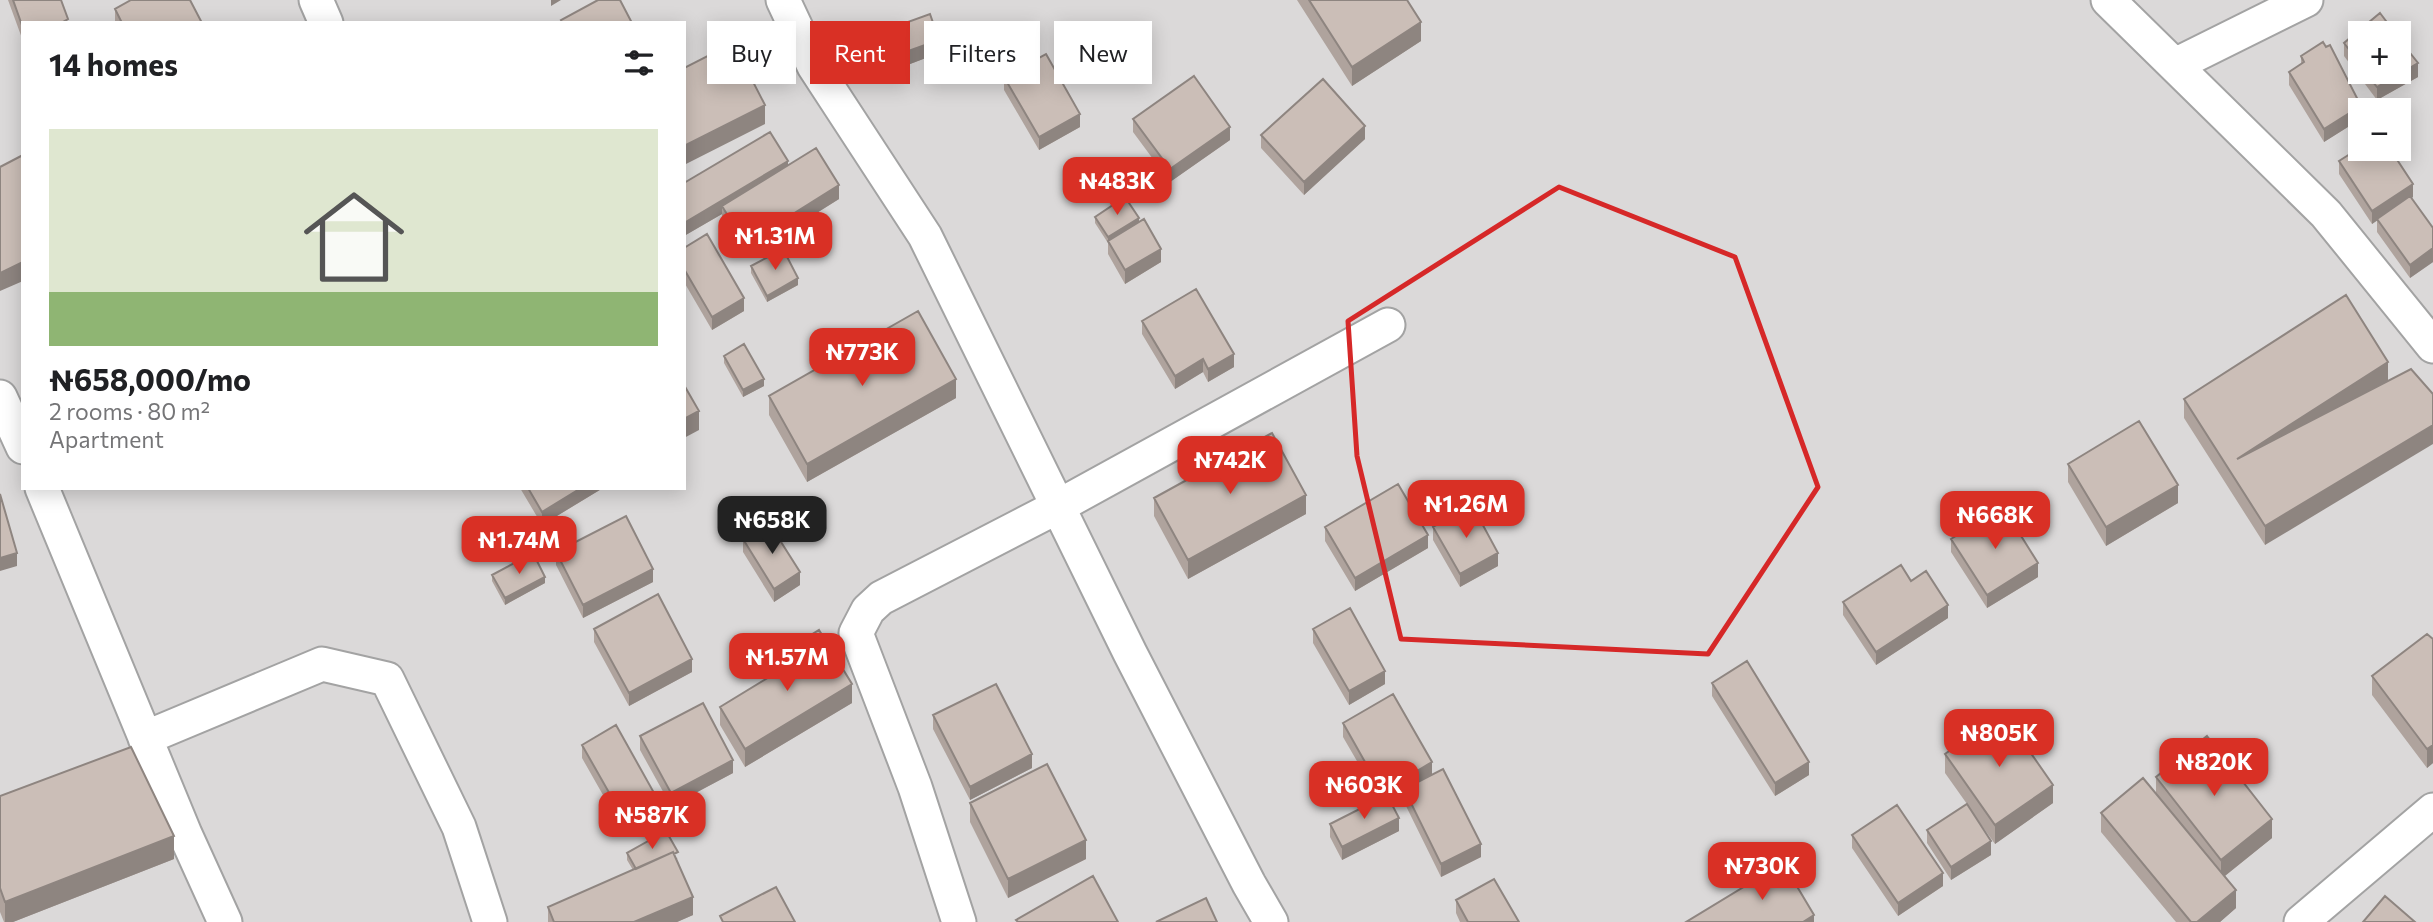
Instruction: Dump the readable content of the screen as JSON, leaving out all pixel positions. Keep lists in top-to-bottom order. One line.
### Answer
{"page":{"map_buttons":["+","−"],"chip":["Buy","Rent","Filters","New"],"heading":"14 homes","list":[{"name":"₦658,000/mo","note":"2 rooms · 80 m² · Apartment"}],"price":["₦483K","₦1.31M","₦773K","₦742K","₦1.26M","₦668K","₦658K","₦1.74M","₦1.57M","₦805K","₦820K","₦603K","₦587K","₦730K"]}}
